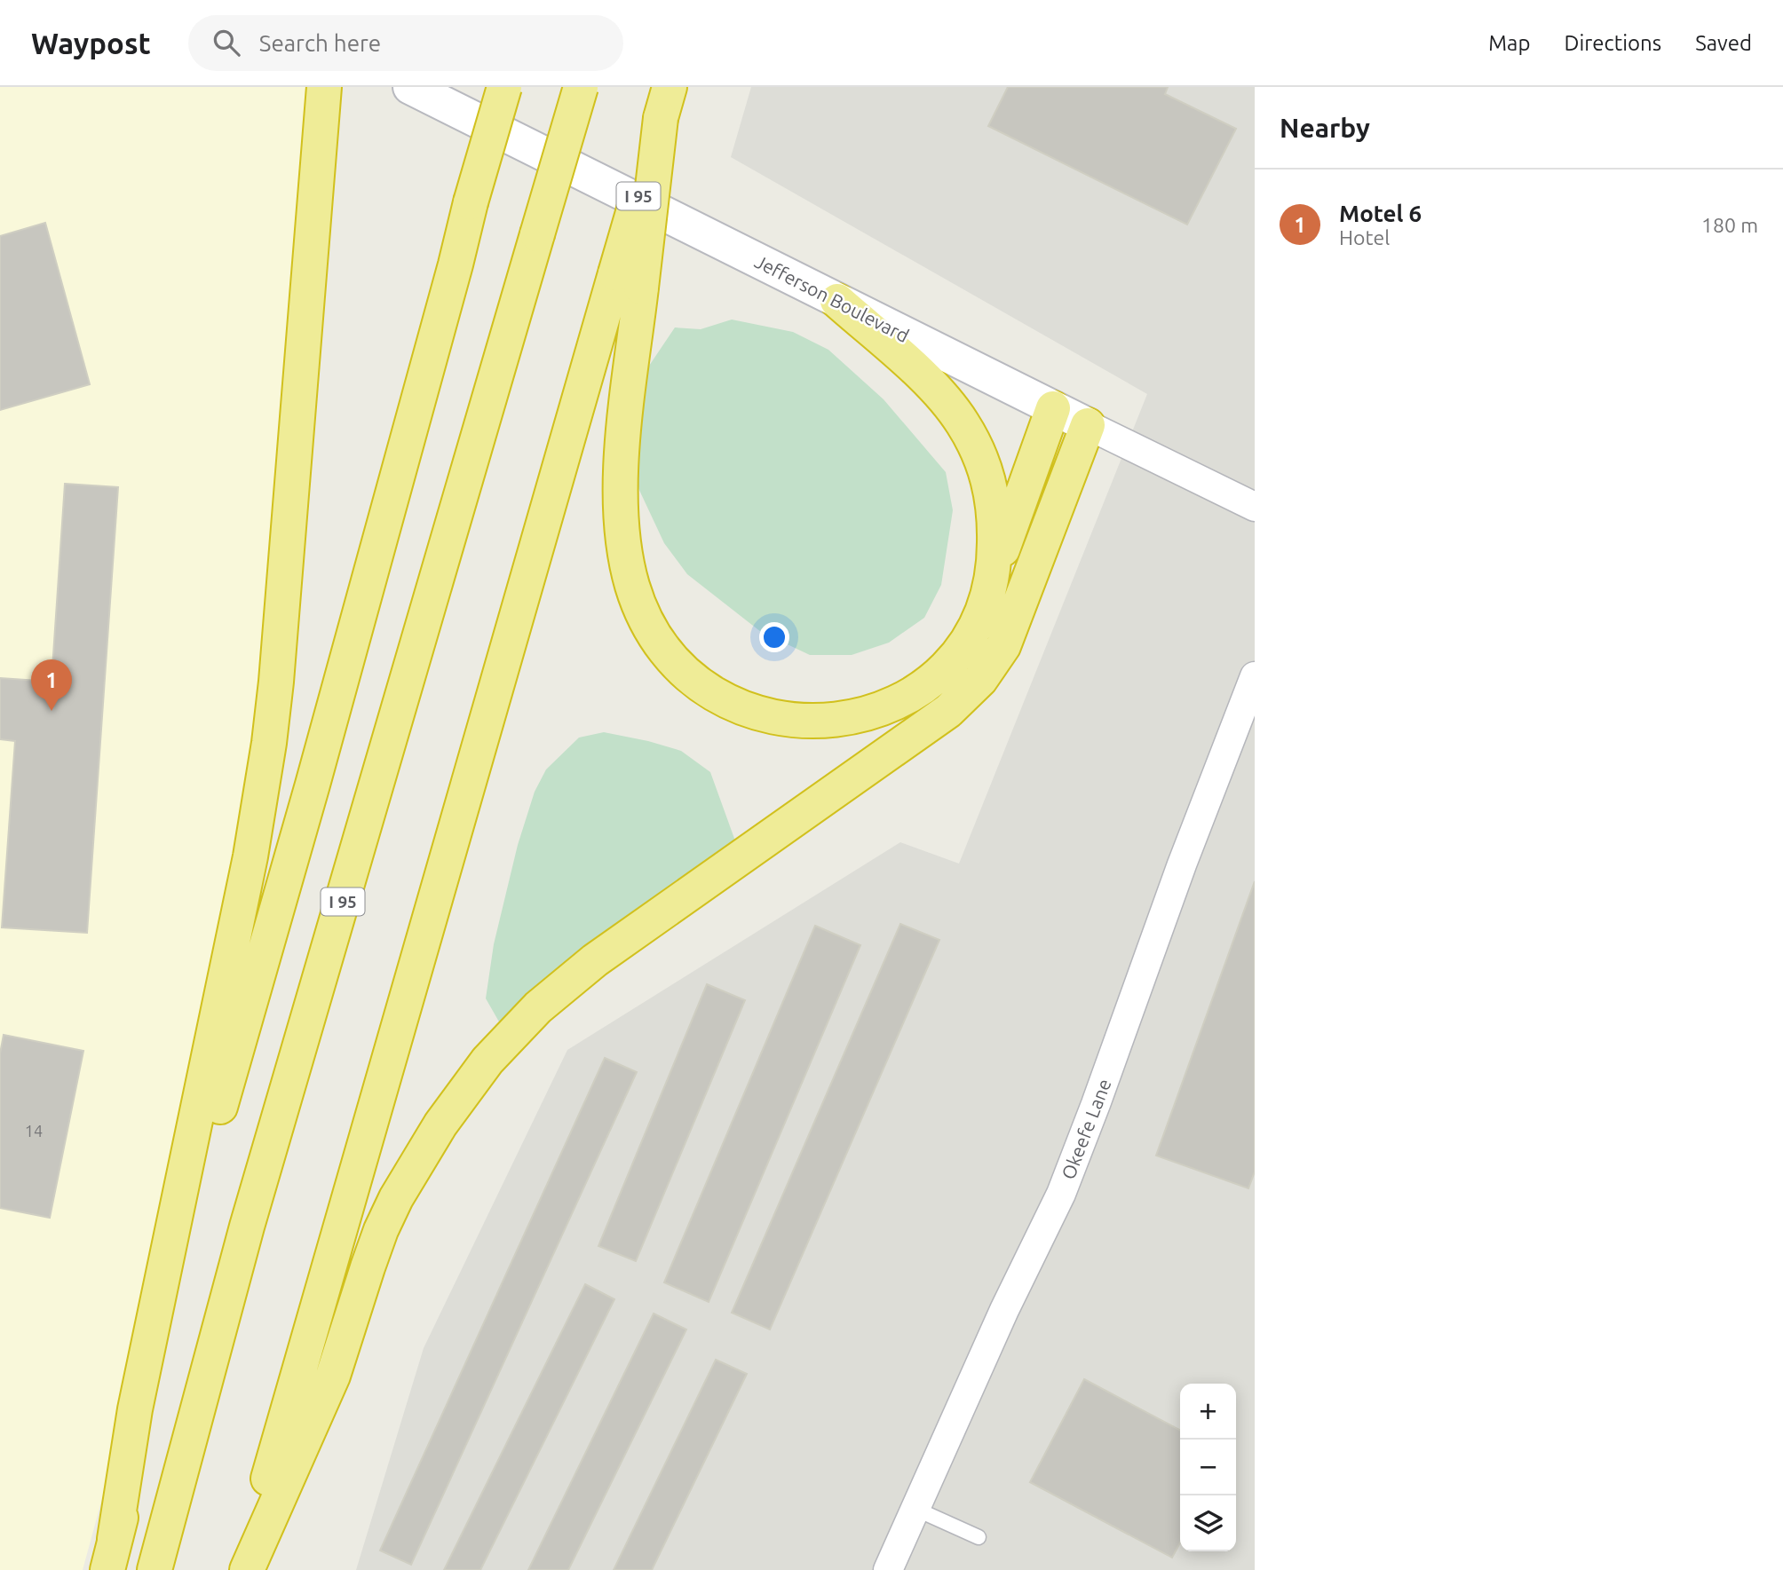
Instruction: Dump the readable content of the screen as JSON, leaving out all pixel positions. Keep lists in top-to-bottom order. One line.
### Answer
{"streets":{"highway":["I 95"],"main road":["Jefferson Boulevard"],"street":["Okeefe Lane"]},"house_numbers":["14"],"page":{"header":"Waypost","search":"Search here","nav":["Map","Directions","Saved"],"heading":"Nearby","list":[{"mark":"1","name":"Motel 6","note":"Hotel","value":"180 m"}],"pins":"1","map_buttons":["+","−"]}}
